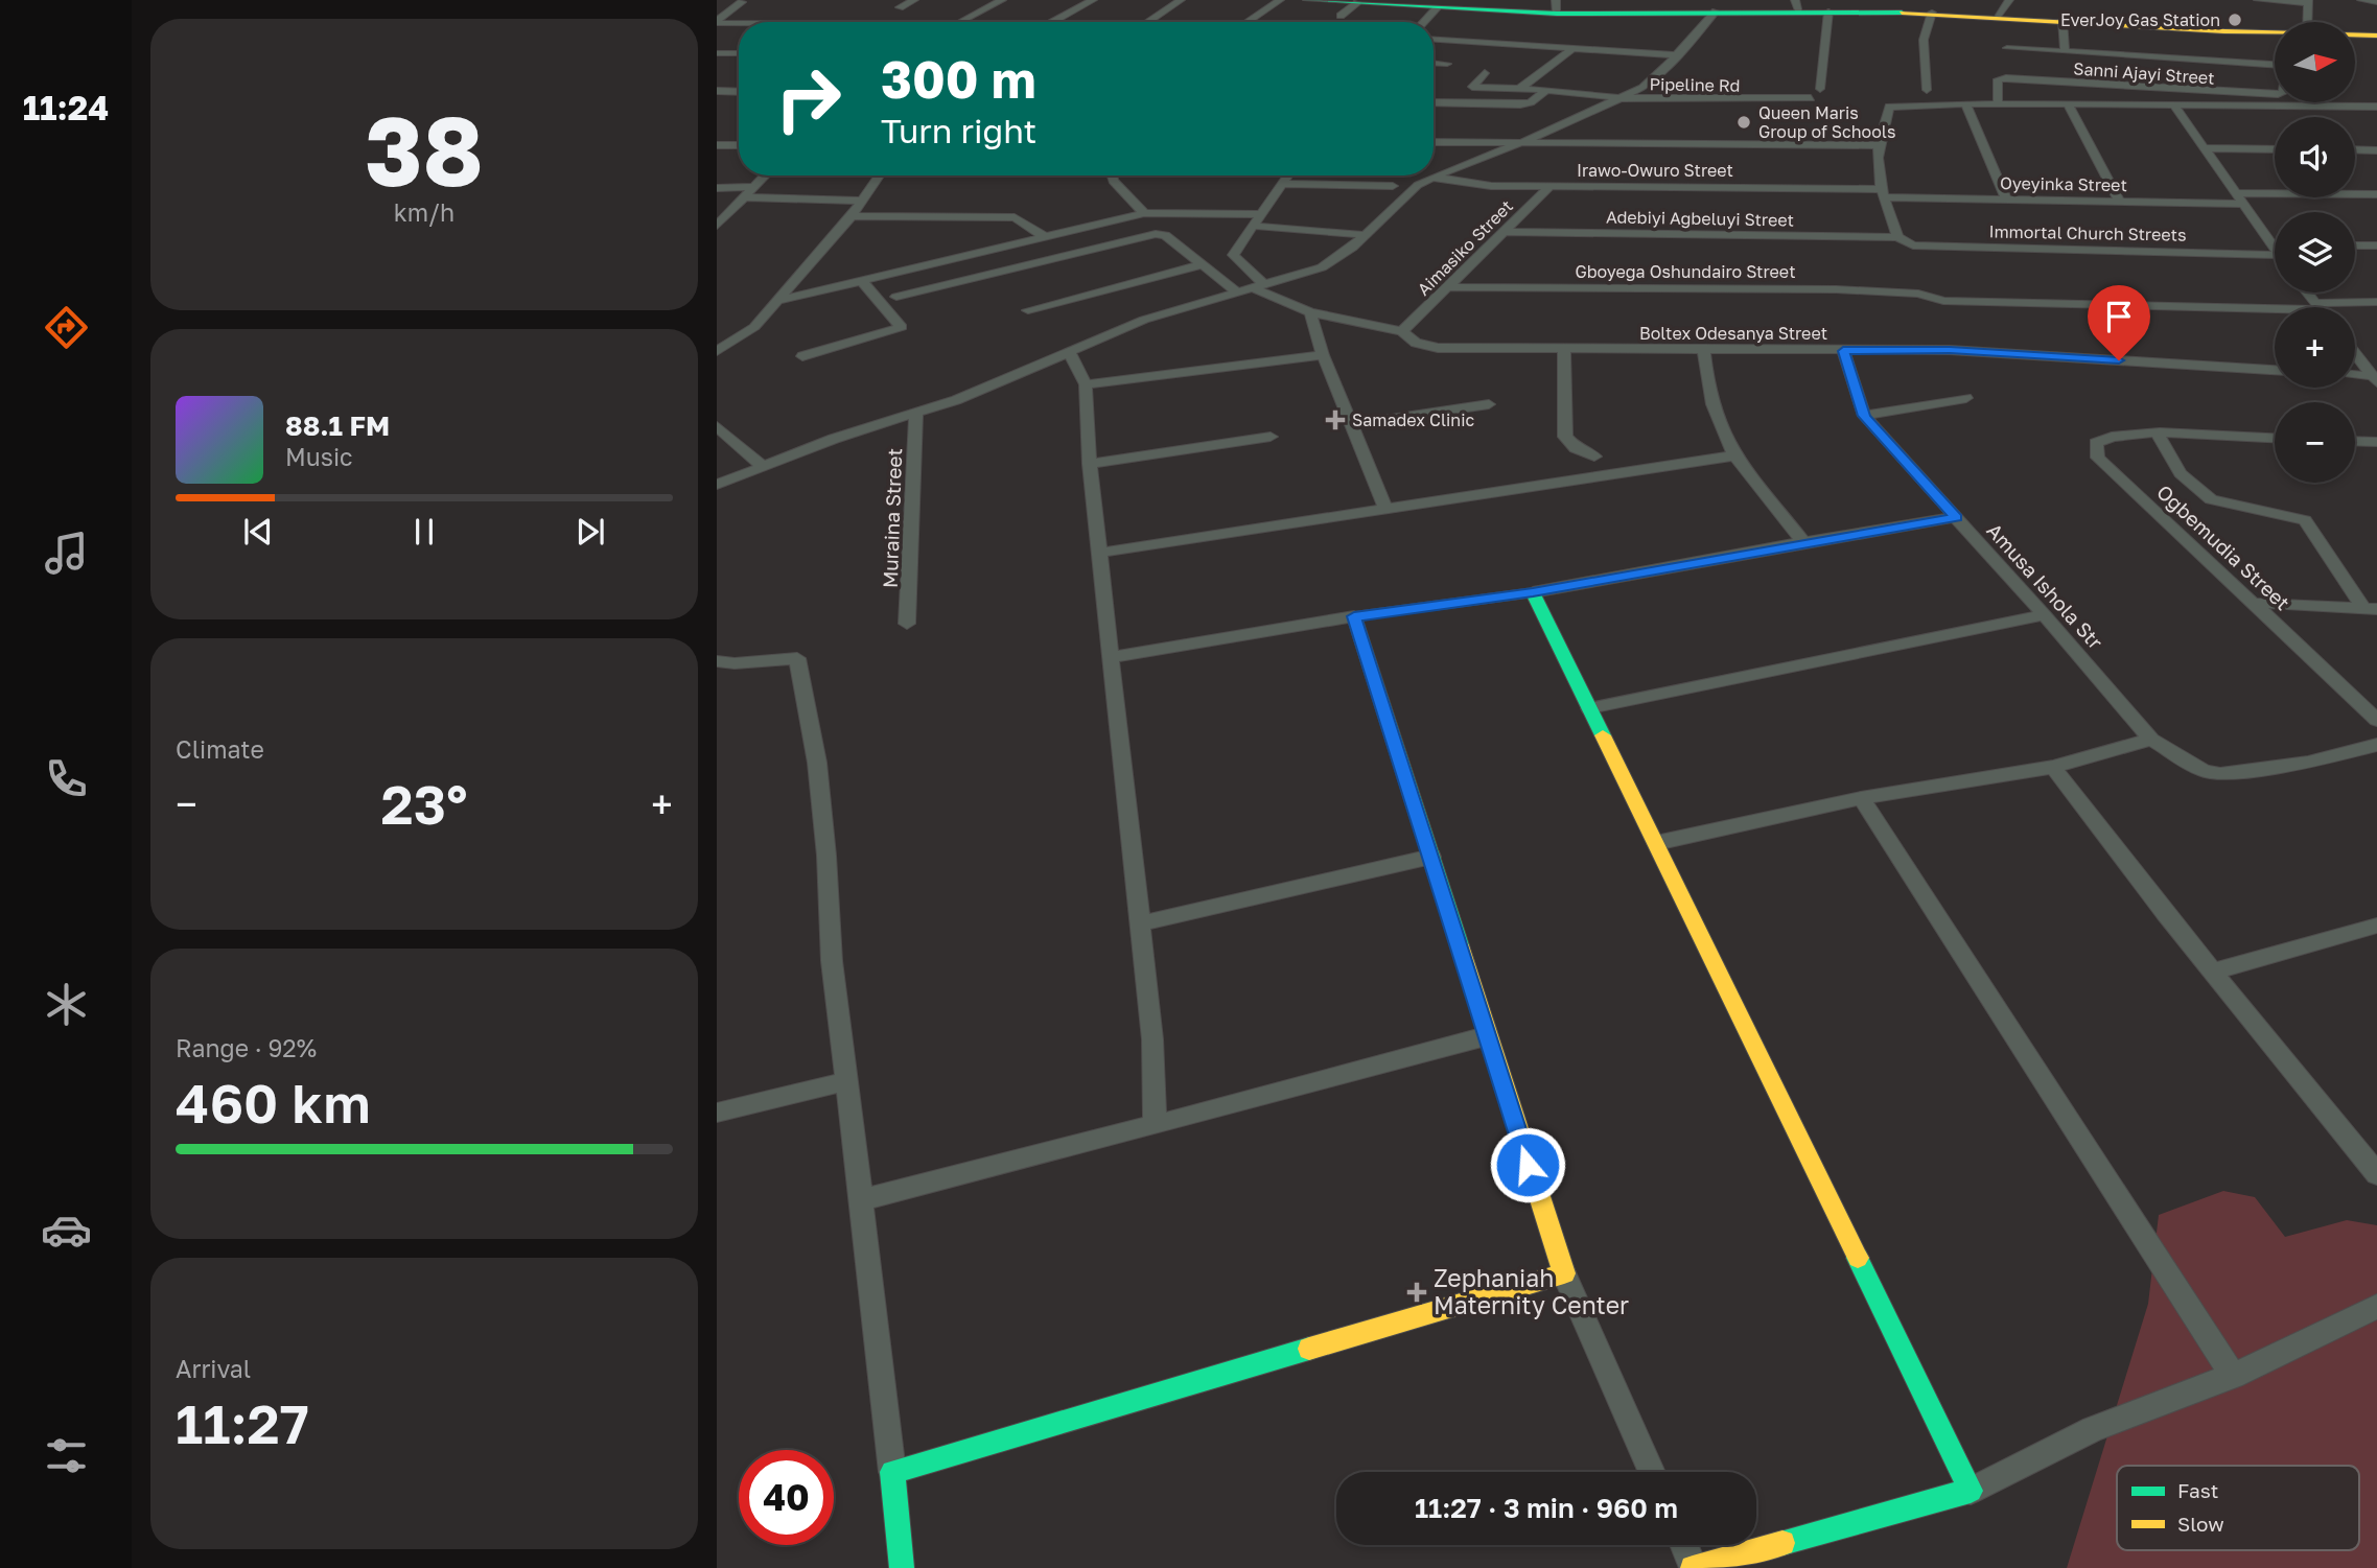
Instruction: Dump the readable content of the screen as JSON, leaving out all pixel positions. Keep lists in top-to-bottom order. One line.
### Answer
{"streets":{"street":["Sanni Ajayi Street","Pipeline Rd","Irawo-Owuro Street","Oyeyinka Street","Adebiyi Agbeluyi Street","Immortal Church Streets","Aimasiko Street","Gboyega Oshundairo Street","Boltex Odesanya Street","Muraina Street","Ogbemudia Street","Amusa Ishola Str"]},"crossings":[["Irawo-Owuro Street","Oyeyinka Street"],["Irawo-Owuro Street","Aimasiko Street"],["Adebiyi Agbeluyi Street","Immortal Church Streets"],["Adebiyi Agbeluyi Street","Aimasiko Street"],["Aimasiko Street","Gboyega Oshundairo Street"],["Aimasiko Street","Boltex Odesanya Street"],["Boltex Odesanya Street","Amusa Ishola Str"]],"places":{"other":["EverJoy Gas Station","Queen Maris Group of Schools"],"health":["Samadex Clinic","Zephaniah Maternity Center"]},"legend":["Fast","Slow"],"north":"right","page":{"tabs":"11:24","tile":[["38","km/h"],"Climate",["Range · 92%","460 km"],["Arrival","11:27"]],"map_buttons":["+","−"],"turn":["300 m","Turn right"],"song":["88.1 FM","Music"],"heat":["−","23°","+"],"limit":"40","trip":"11:27 · 3 min · 960 m"}}
